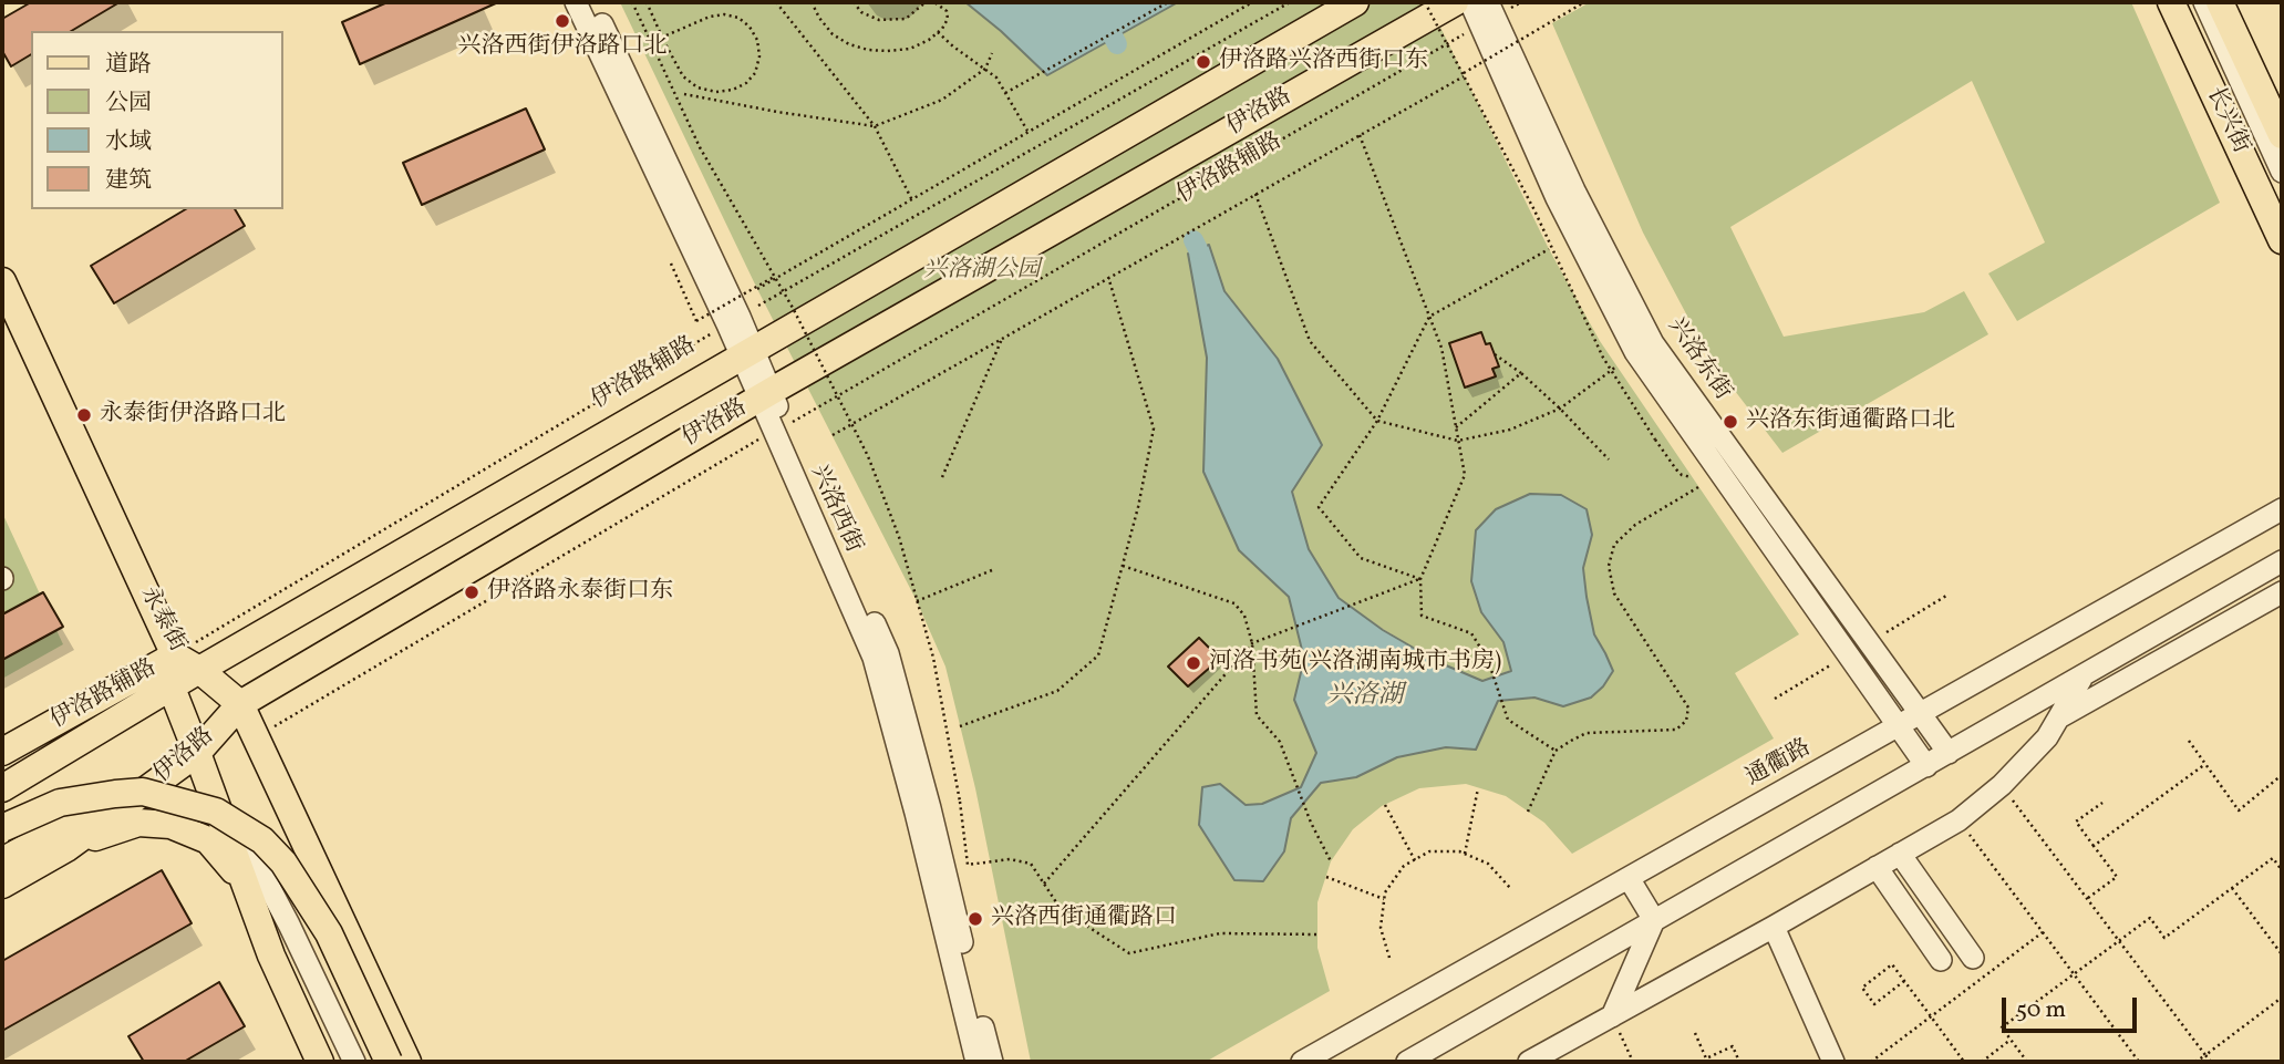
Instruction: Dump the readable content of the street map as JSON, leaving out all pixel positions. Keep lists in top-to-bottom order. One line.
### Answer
{"streets":{"main road":["伊洛路","长兴街","伊洛路辅路","永泰街"],"street":["兴洛东街","兴洛西街","通衢路"]},"crossings":[["伊洛路","兴洛西街"],["伊洛路","永泰街"],["伊洛路辅路","兴洛东街"],["伊洛路辅路","兴洛西街"],["伊洛路辅路","永泰街"],["兴洛东街","通衢路"]],"water":["兴洛湖"],"parks":["兴洛湖公园"],"places":["兴洛西街伊洛路口北","伊洛路兴洛西街口东","永泰街伊洛路口北","兴洛东街通衢路口北","伊洛路永泰街口东","河洛书苑(兴洛湖南城市书房)","兴洛西街通衢路口"],"legend":["道路","公园","水域","建筑"],"scale_bar":"50 m"}
